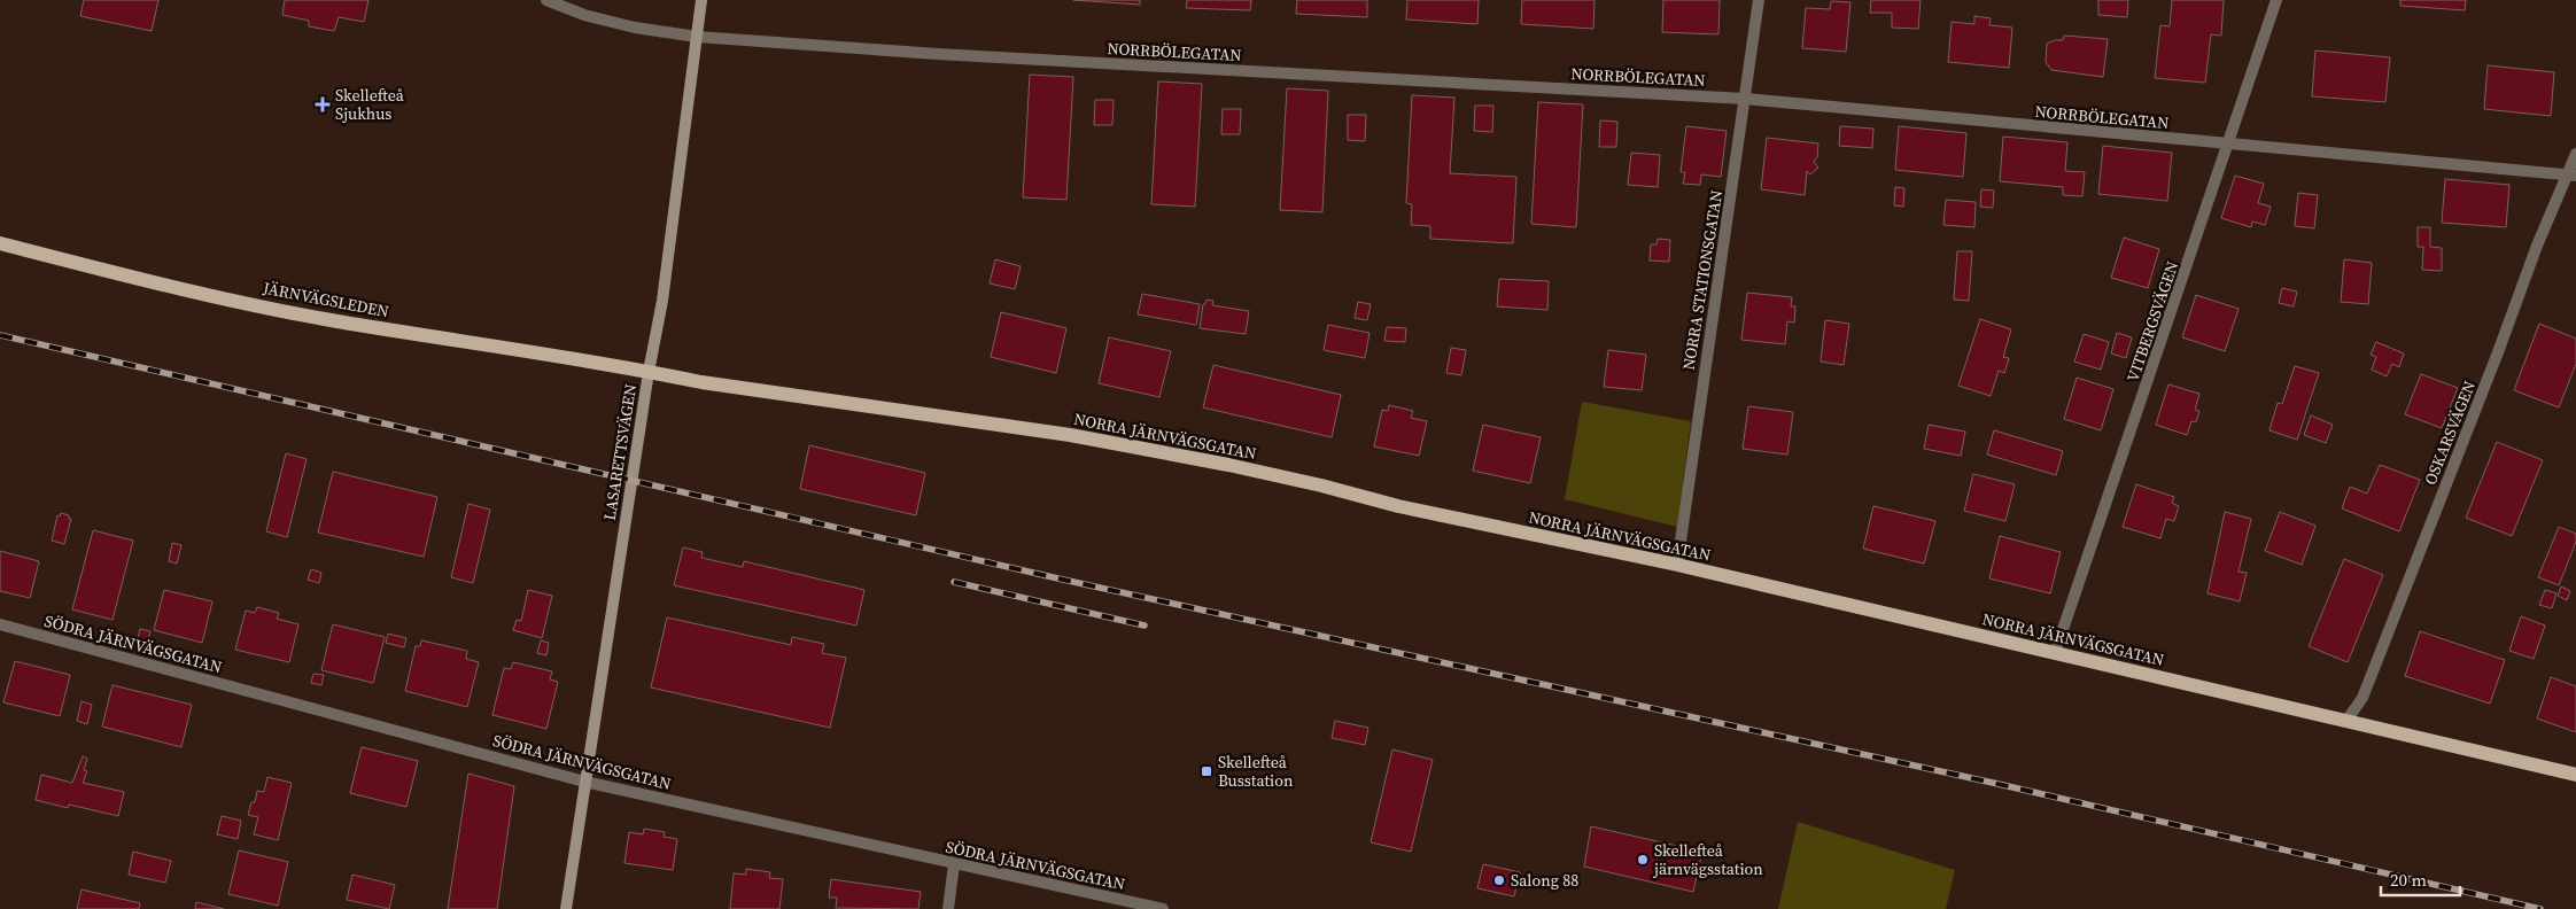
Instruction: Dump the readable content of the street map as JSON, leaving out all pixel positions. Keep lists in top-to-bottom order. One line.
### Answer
{"streets":{"main road":["JÄRNVÄGSLEDEN","NORRA JÄRNVÄGSGATAN","LASARETTSVÄGEN"],"street":["NORRBÖLEGATAN","NORRA STATIONSGATAN","VITBERGSVÄGEN","OSKARSVÄGEN","SÖDRA JÄRNVÄGSGATAN"]},"crossings":[["NORRBÖLEGATAN","NORRA STATIONSGATAN"],["NORRBÖLEGATAN","VITBERGSVÄGEN"],["NORRBÖLEGATAN","OSKARSVÄGEN"],["NORRBÖLEGATAN","LASARETTSVÄGEN"],["NORRA STATIONSGATAN","NORRA JÄRNVÄGSGATAN"],["JÄRNVÄGSLEDEN","NORRA JÄRNVÄGSGATAN"],["JÄRNVÄGSLEDEN","LASARETTSVÄGEN"],["VITBERGSVÄGEN","NORRA JÄRNVÄGSGATAN"],["OSKARSVÄGEN","NORRA JÄRNVÄGSGATAN"],["NORRA JÄRNVÄGSGATAN","LASARETTSVÄGEN"],["LASARETTSVÄGEN","SÖDRA JÄRNVÄGSGATAN"]],"places":{"health":["Skellefteå Sjukhus"],"transit":["Skellefteå Busstation"],"other":["Skellefteå järnvägsstation","Salong 88"]},"scale_bar":"20 m"}
